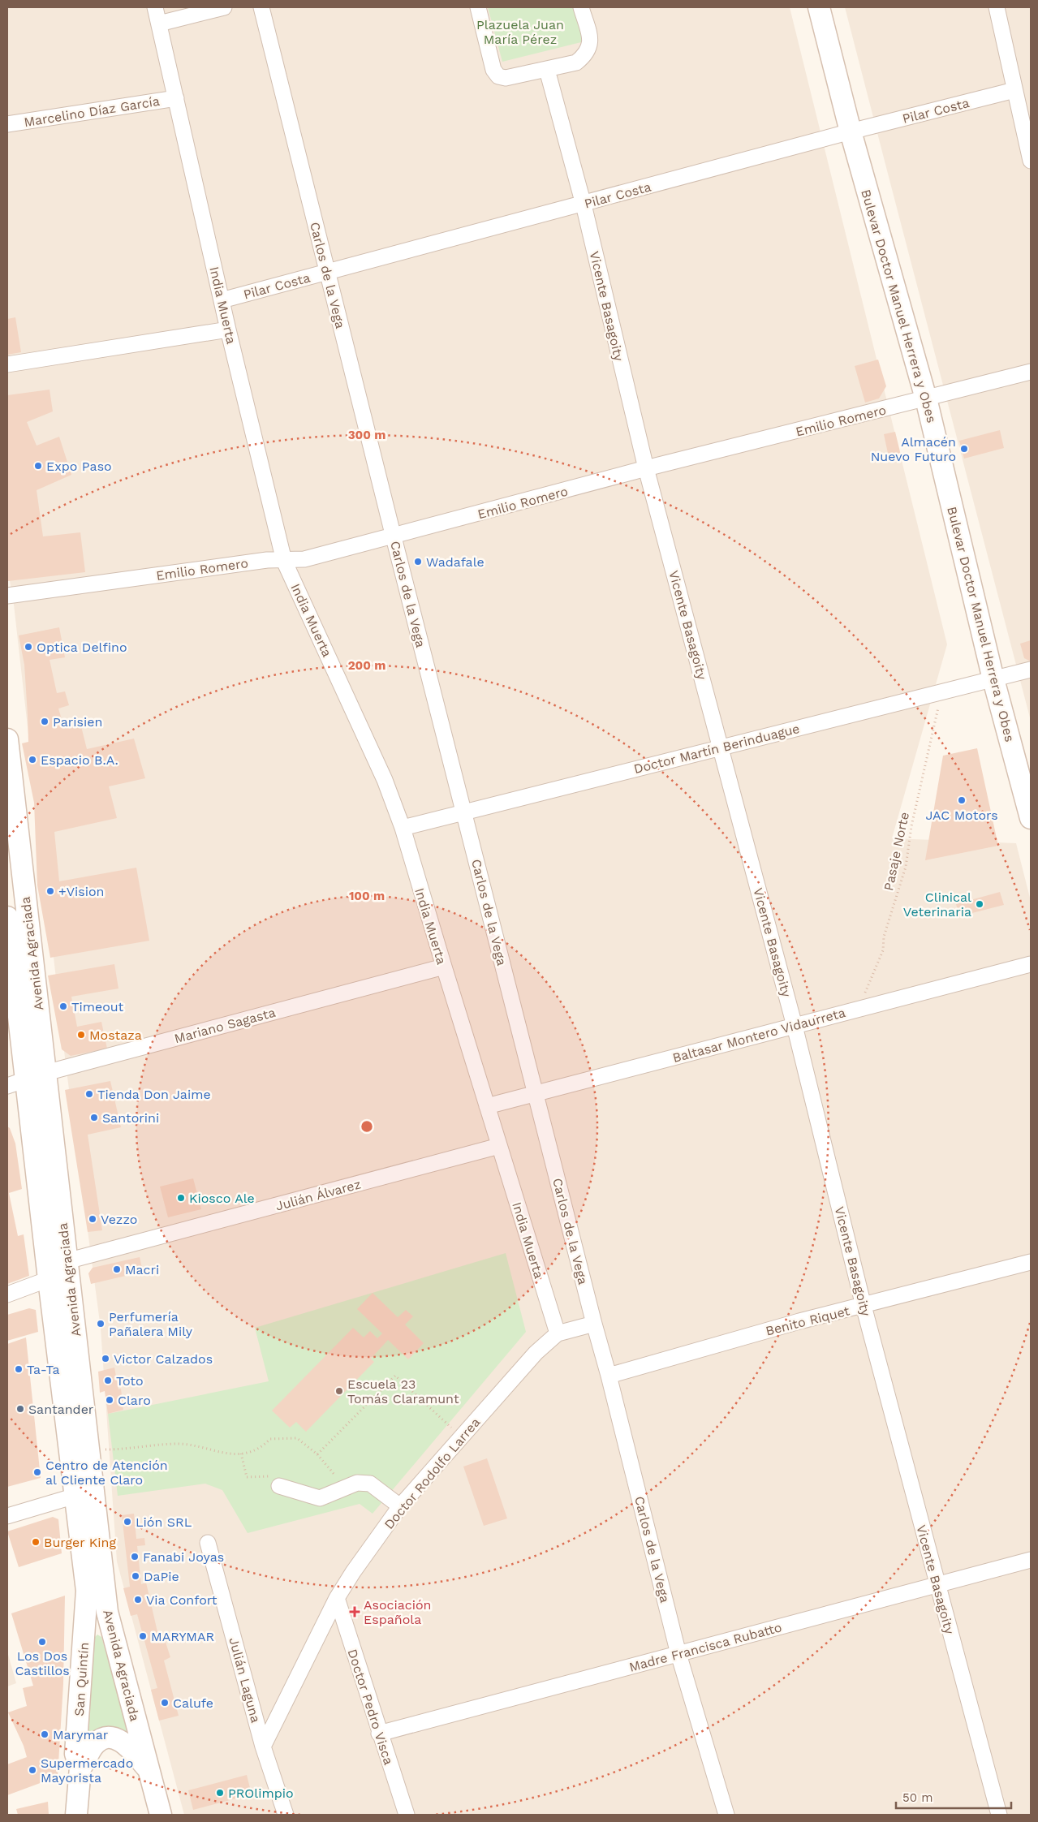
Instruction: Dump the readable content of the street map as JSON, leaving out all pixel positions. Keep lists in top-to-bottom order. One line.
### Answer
{"streets":{"main road":["Bulevar Doctor Manuel Herrera y Obes","Avenida Agraciada","San Quintín"],"street":["Pilar Costa","Marcelino Díaz García","Carlos de la Vega","India Muerta","Vicente Basagoity","Emilio Romero","Doctor Martín Berinduague","Mariano Sagasta","Baltasar Montero Vidaurreta","Julián Álvarez","Benito Riquet","Doctor Rodolfo Larrea","Madre Francisca Rubatto","Julián Laguna","Doctor Pedro Visca"],"path":["Pasaje Norte"]},"crossings":[["Pilar Costa","Carlos de la Vega"],["Pilar Costa","India Muerta"],["Pilar Costa","Vicente Basagoity"],["Pilar Costa","Bulevar Doctor Manuel Herrera y Obes"],["Marcelino Díaz García","India Muerta"],["Carlos de la Vega","Emilio Romero"],["Carlos de la Vega","Doctor Martín Berinduague"],["Carlos de la Vega","Baltasar Montero Vidaurreta"],["Carlos de la Vega","Benito Riquet"],["Carlos de la Vega","Doctor Rodolfo Larrea"],["Carlos de la Vega","Madre Francisca Rubatto"],["India Muerta","Emilio Romero"],["India Muerta","Doctor Martín Berinduague"],["India Muerta","Mariano Sagasta"],["India Muerta","Baltasar Montero Vidaurreta"],["India Muerta","Julián Álvarez"],["India Muerta","Doctor Rodolfo Larrea"],["Vicente Basagoity","Emilio Romero"],["Vicente Basagoity","Doctor Martín Berinduague"],["Vicente Basagoity","Baltasar Montero Vidaurreta"],["Vicente Basagoity","Benito Riquet"],["Vicente Basagoity","Madre Francisca Rubatto"],["Bulevar Doctor Manuel Herrera y Obes","Emilio Romero"],["Bulevar Doctor Manuel Herrera y Obes","Doctor Martín Berinduague"],["Doctor Martín Berinduague","Pasaje Norte"],["Pasaje Norte","Baltasar Montero Vidaurreta"],["Avenida Agraciada","Mariano Sagasta"],["Avenida Agraciada","Julián Álvarez"],["Avenida Agraciada","San Quintín"],["Doctor Rodolfo Larrea","Julián Laguna"],["Doctor Rodolfo Larrea","Doctor Pedro Visca"],["Madre Francisca Rubatto","Doctor Pedro Visca"]],"parks":["Plazuela Juan María Pérez"],"places":{"other":["Almacén Nuevo Futuro","Expo Paso","Wadafale","Optica Delfino","Parisien","Espacio B.A.","JAC Motors","+Vision","Clinical Veterinaria","Timeout","Mostaza","Tienda Don Jaime","Santorini","Kiosco Ale","Vezzo","Macri","Perfumería Pañalera Mily","Victor Calzados","Ta-Ta","Toto","Escuela 23 Tomás Claramunt","Claro","Santander","Centro de Atención al Cliente Claro","Lión SRL","Burger King","Fanabi Joyas","DaPie","Via Confort","MARYMAR","Los Dos Castillos","Calufe","Marymar","Supermercado Mayorista","PROlimpio"],"health":["Asociación Española"]},"scale_bar":"50 m","rings":["300 m","200 m","100 m"]}
